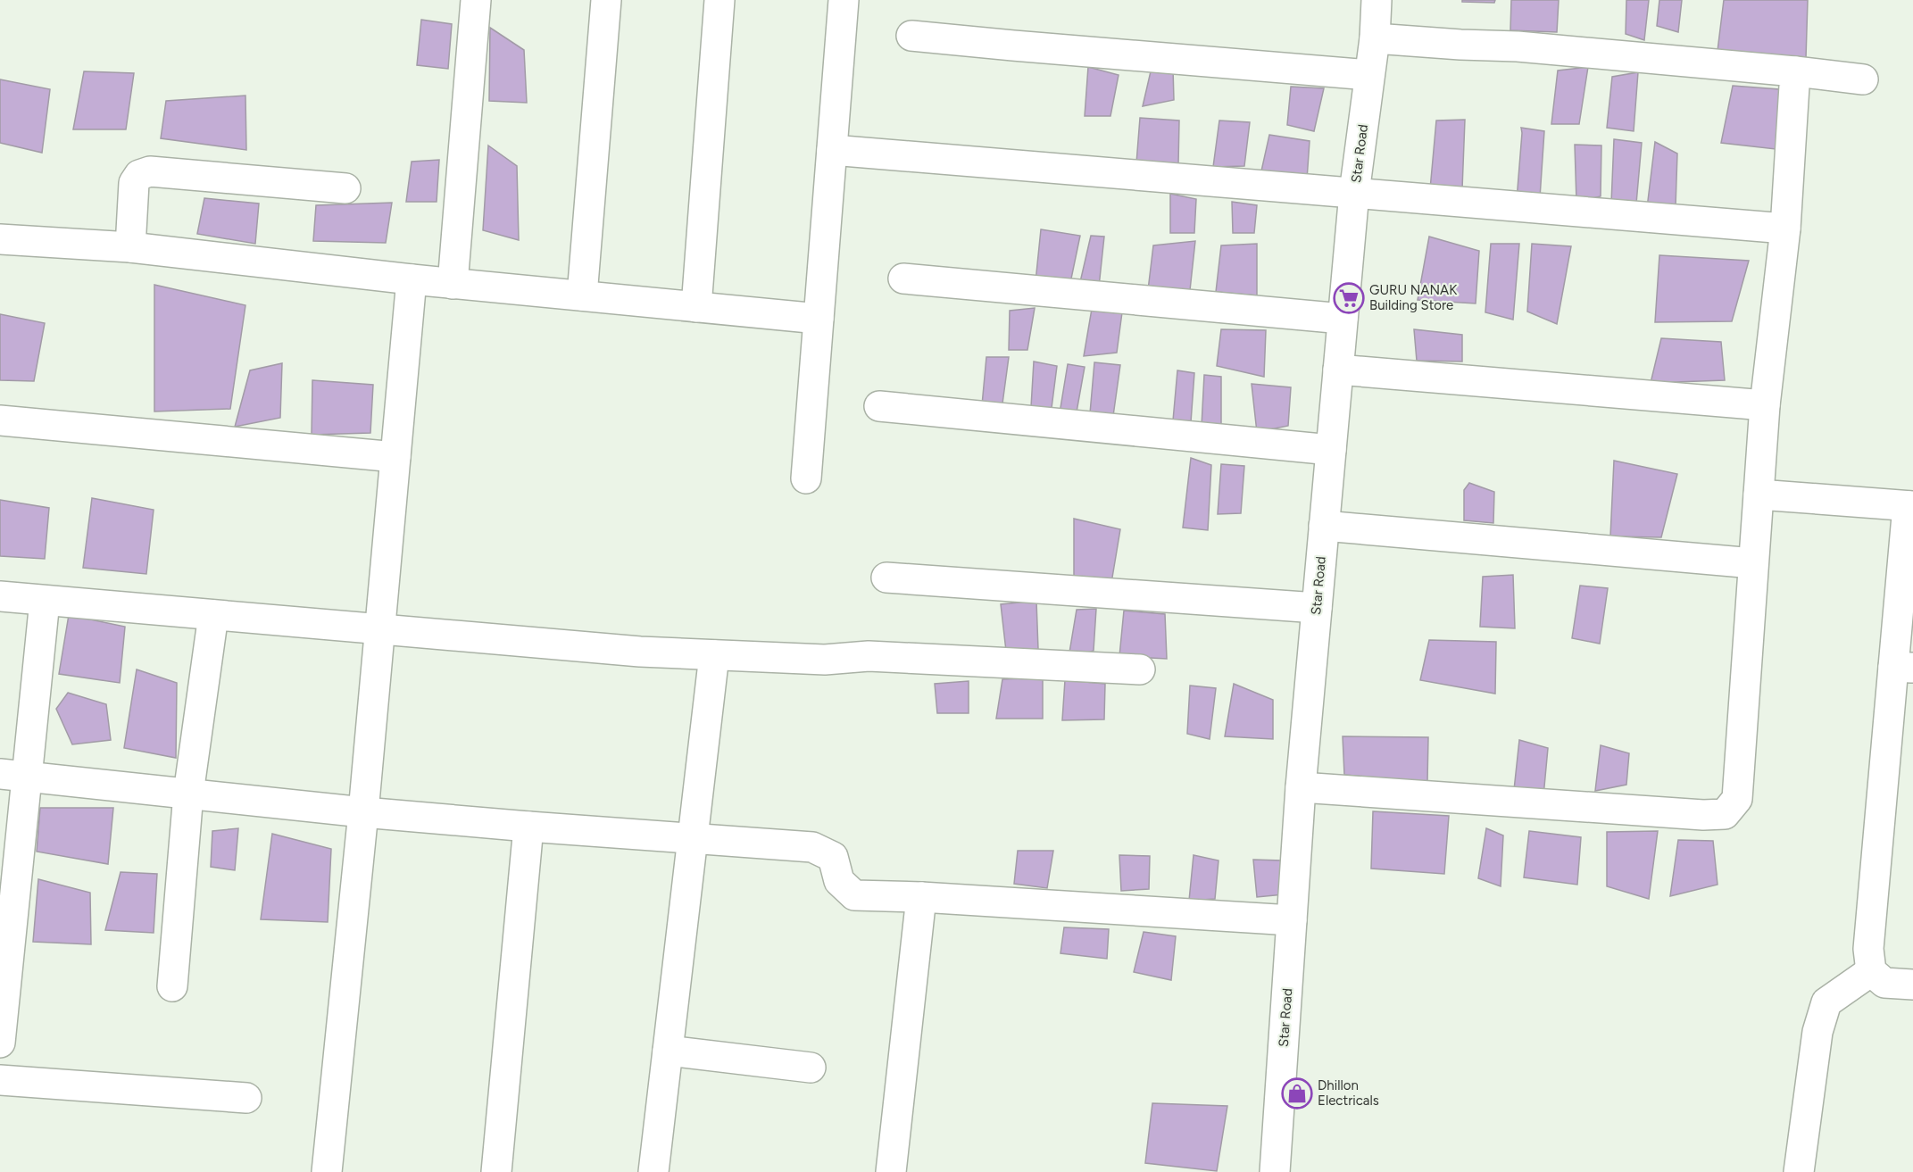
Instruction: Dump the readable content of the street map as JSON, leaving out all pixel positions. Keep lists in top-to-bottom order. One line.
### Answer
{"streets":{"street":["Star Road"]},"places":{"supermarket":["GURU NANAK Building Store"],"shop":["Dhillon Electricals"]}}
